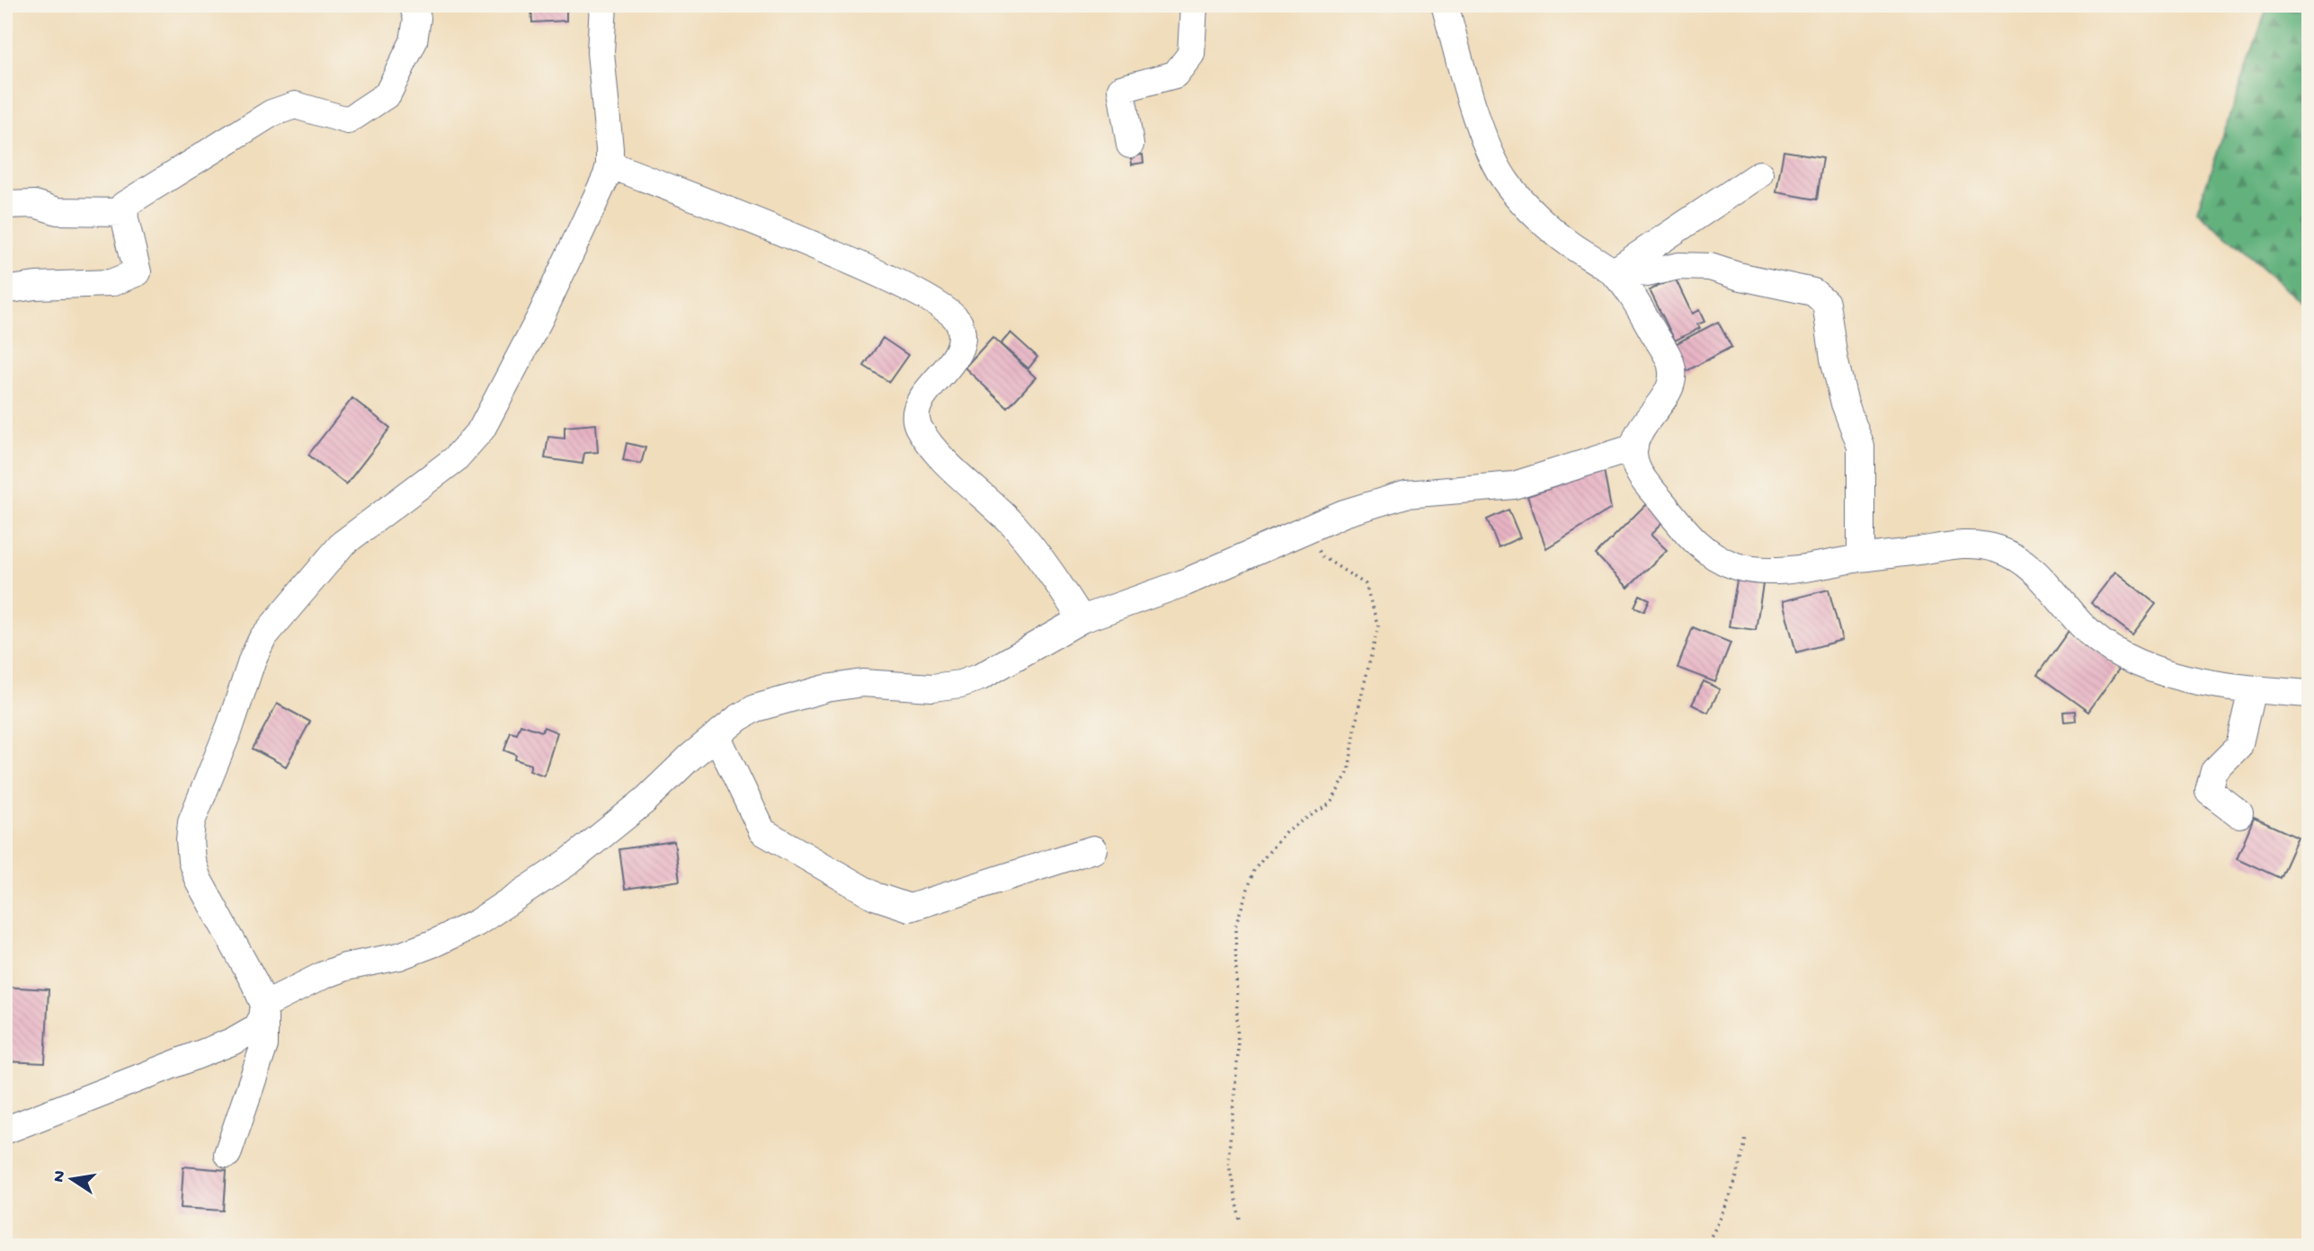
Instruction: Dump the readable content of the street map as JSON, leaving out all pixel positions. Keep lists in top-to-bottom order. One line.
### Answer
{"north":"left"}
